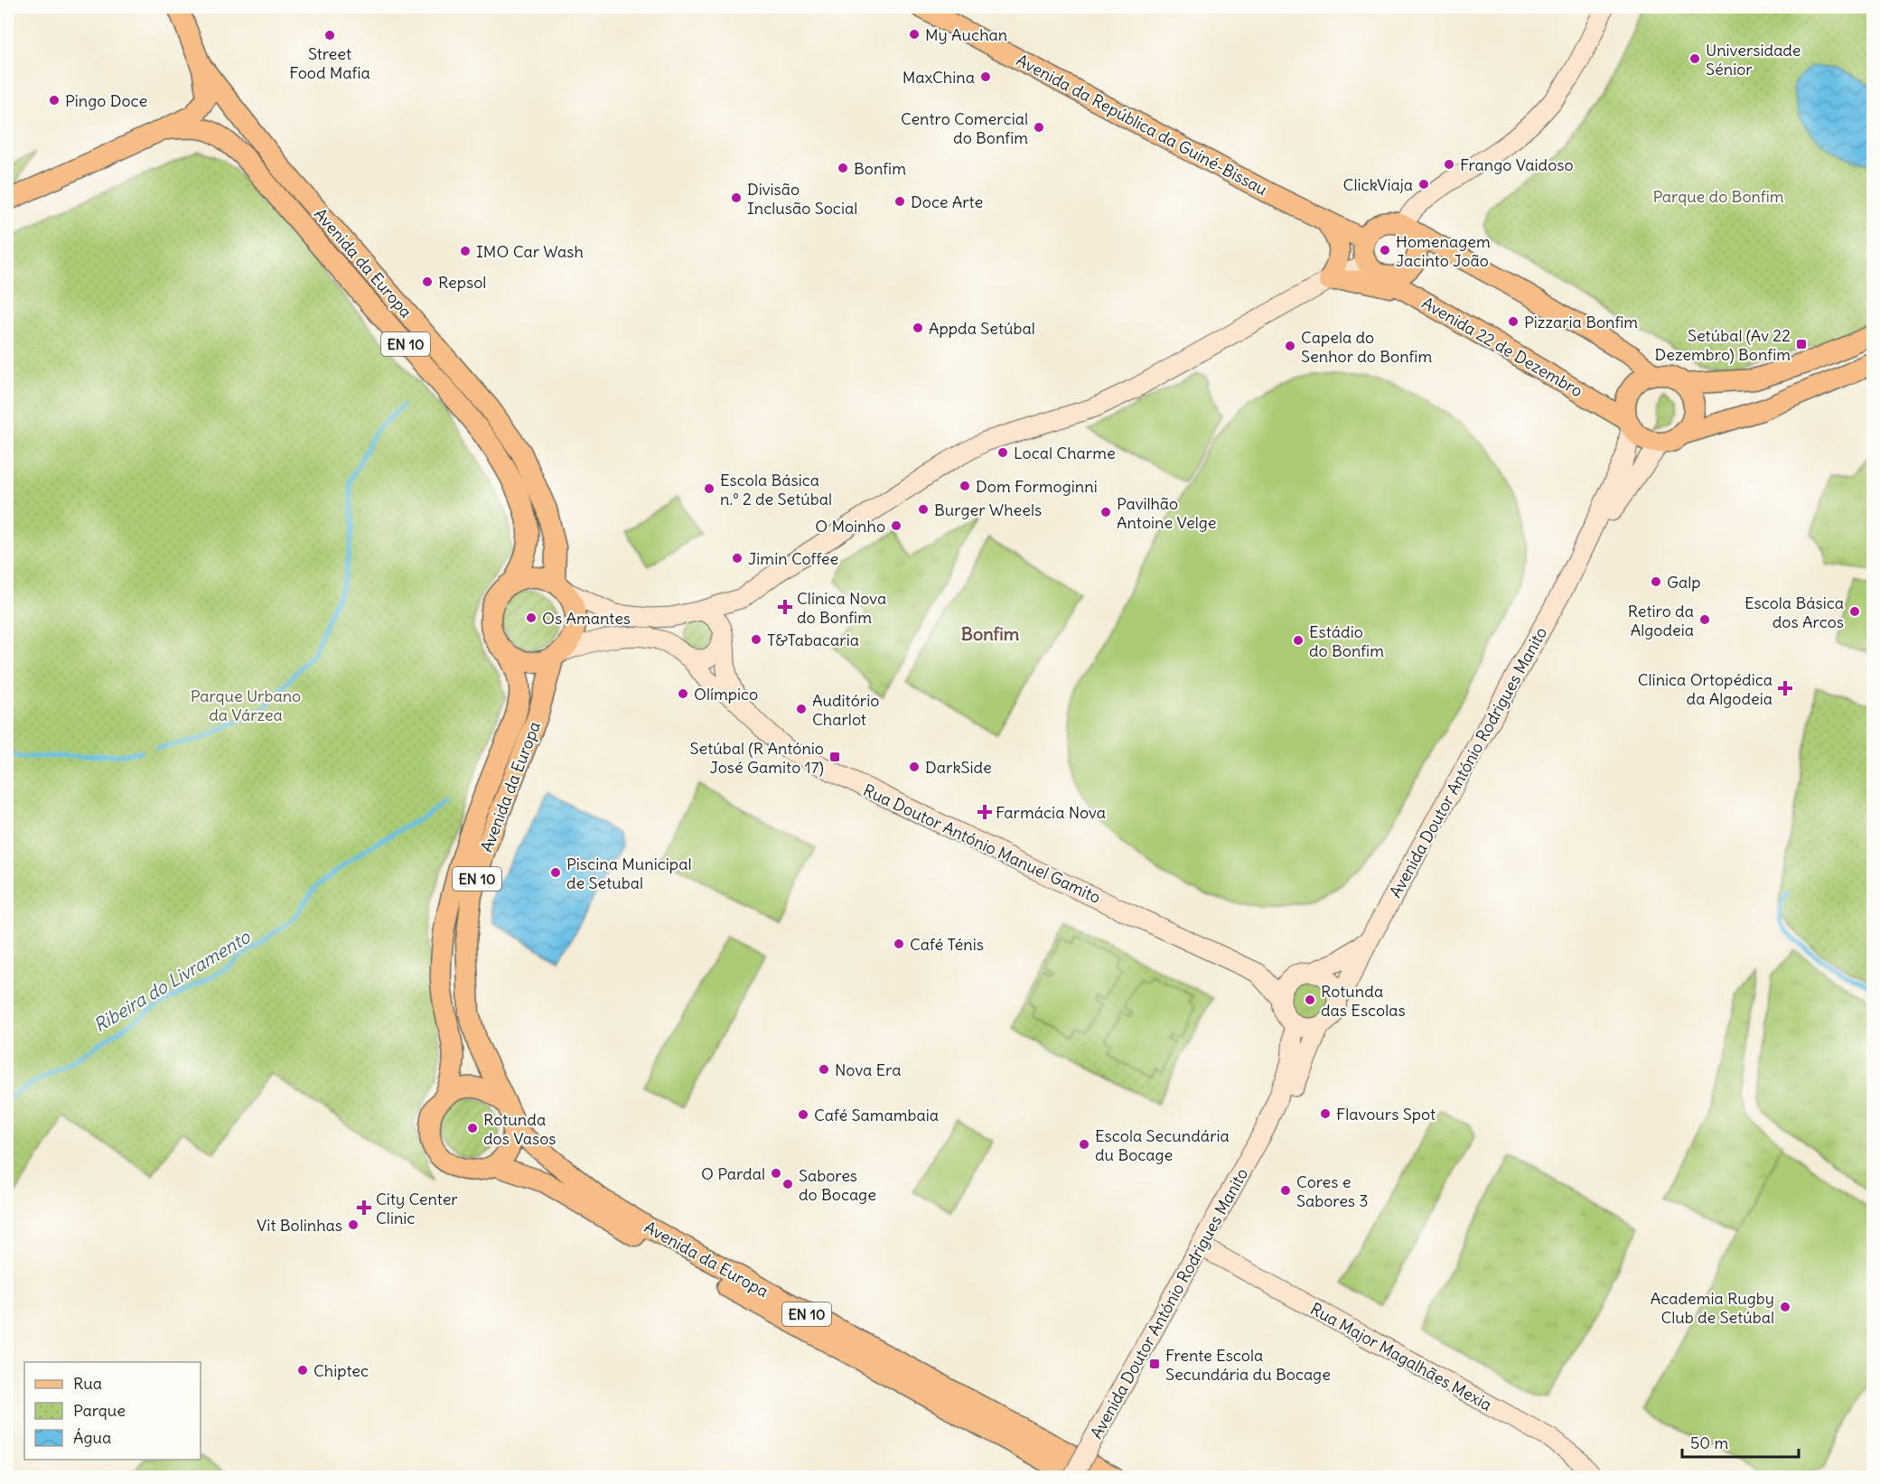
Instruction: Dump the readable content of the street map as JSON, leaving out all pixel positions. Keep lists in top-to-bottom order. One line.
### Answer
{"streets":{"main road":["Avenida da República da Guiné-Bissau","Avenida da Europa","EN 10","Avenida 22 de Dezembro"],"street":["Avenida Doutor António Rodrigues Manito","Rua Doutor António Manuel Gamito","Rua Major Magalhães Mexia"]},"crossings":[["Avenida da República da Guiné-Bissau","Avenida 22 de Dezembro"],["Avenida da Europa","Avenida Doutor António Rodrigues Manito"],["Avenida 22 de Dezembro","Avenida Doutor António Rodrigues Manito"],["Avenida Doutor António Rodrigues Manito","Rua Doutor António Manuel Gamito"],["Avenida Doutor António Rodrigues Manito","Rua Major Magalhães Mexia"]],"districts":["Bonfim"],"water":["Ribeira do Livramento"],"parks":["Parque do Bonfim","Parque Urbano da Várzea"],"places":{"other":["My Auchan","Street Food Mafia","Universidade Sénior","MaxChina","Pingo Doce","Centro Comercial do Bonfim","Frango Vaidoso","Bonfim","ClickViaja","Divisão Inclusão Social","Doce Arte","Homenagem Jacinto João","IMO Car Wash","Repsol","Pizzaria Bonfim","Appda Setúbal","Capela do Senhor do Bonfim","Local Charme","Dom Formoginni","Escola Básica n.º 2 de Setúbal","Burger Wheels","Pavilhão Antoine Velge","O Moinho","Jimin Coffee","Galp","Escola Básica dos Arcos","Os Amantes","Retiro da Algodeia","T&Tabacaria","Estádio do Bonfim","Olímpico","Auditório Charlot","DarkSide","Piscina Municipal de Setubal","Café Ténis","Rotunda das Escolas","Nova Era","Flavours Spot","Café Samambaia","Rotunda dos Vasos","Escola Secundária du Bocage","O Pardal","Sabores do Bocage","Cores e Sabores 3","Vit Bolinhas","Academia Rugby Club de Setúbal","Chiptec"],"transit":["Setúbal (Av 22 Dezembro) Bonfim","Setúbal (R António José Gamito 17)","Frente Escola Secundária du Bocage"],"health":["Clínica Nova do Bonfim","Clínica Ortopédica da Algodeia","Farmácia Nova","City Center Clinic"]},"legend":["Rua","Parque","Água"],"scale_bar":"50 m"}
